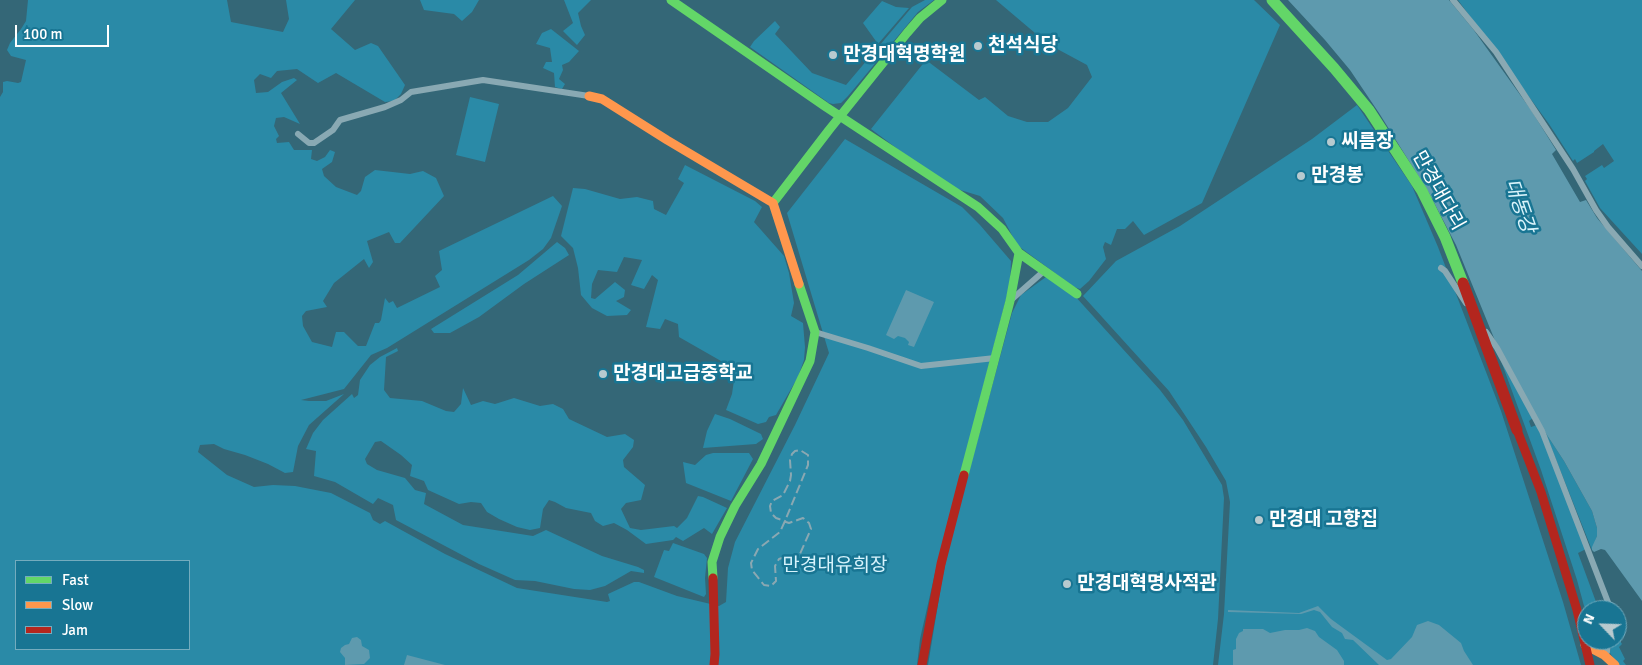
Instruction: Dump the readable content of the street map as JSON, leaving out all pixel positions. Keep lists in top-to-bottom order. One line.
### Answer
{"streets":{"main road":["만경대다리"]},"water":["대동강"],"parks":["만경대유희장"],"places":["천석식당","만경대혁명학원","씨름장","만경봉","만경대고급중학교","만경대 고향집","만경대혁명사적관"],"legend":["Fast","Slow","Jam"],"scale_bar":"100 m","north":"top left"}
